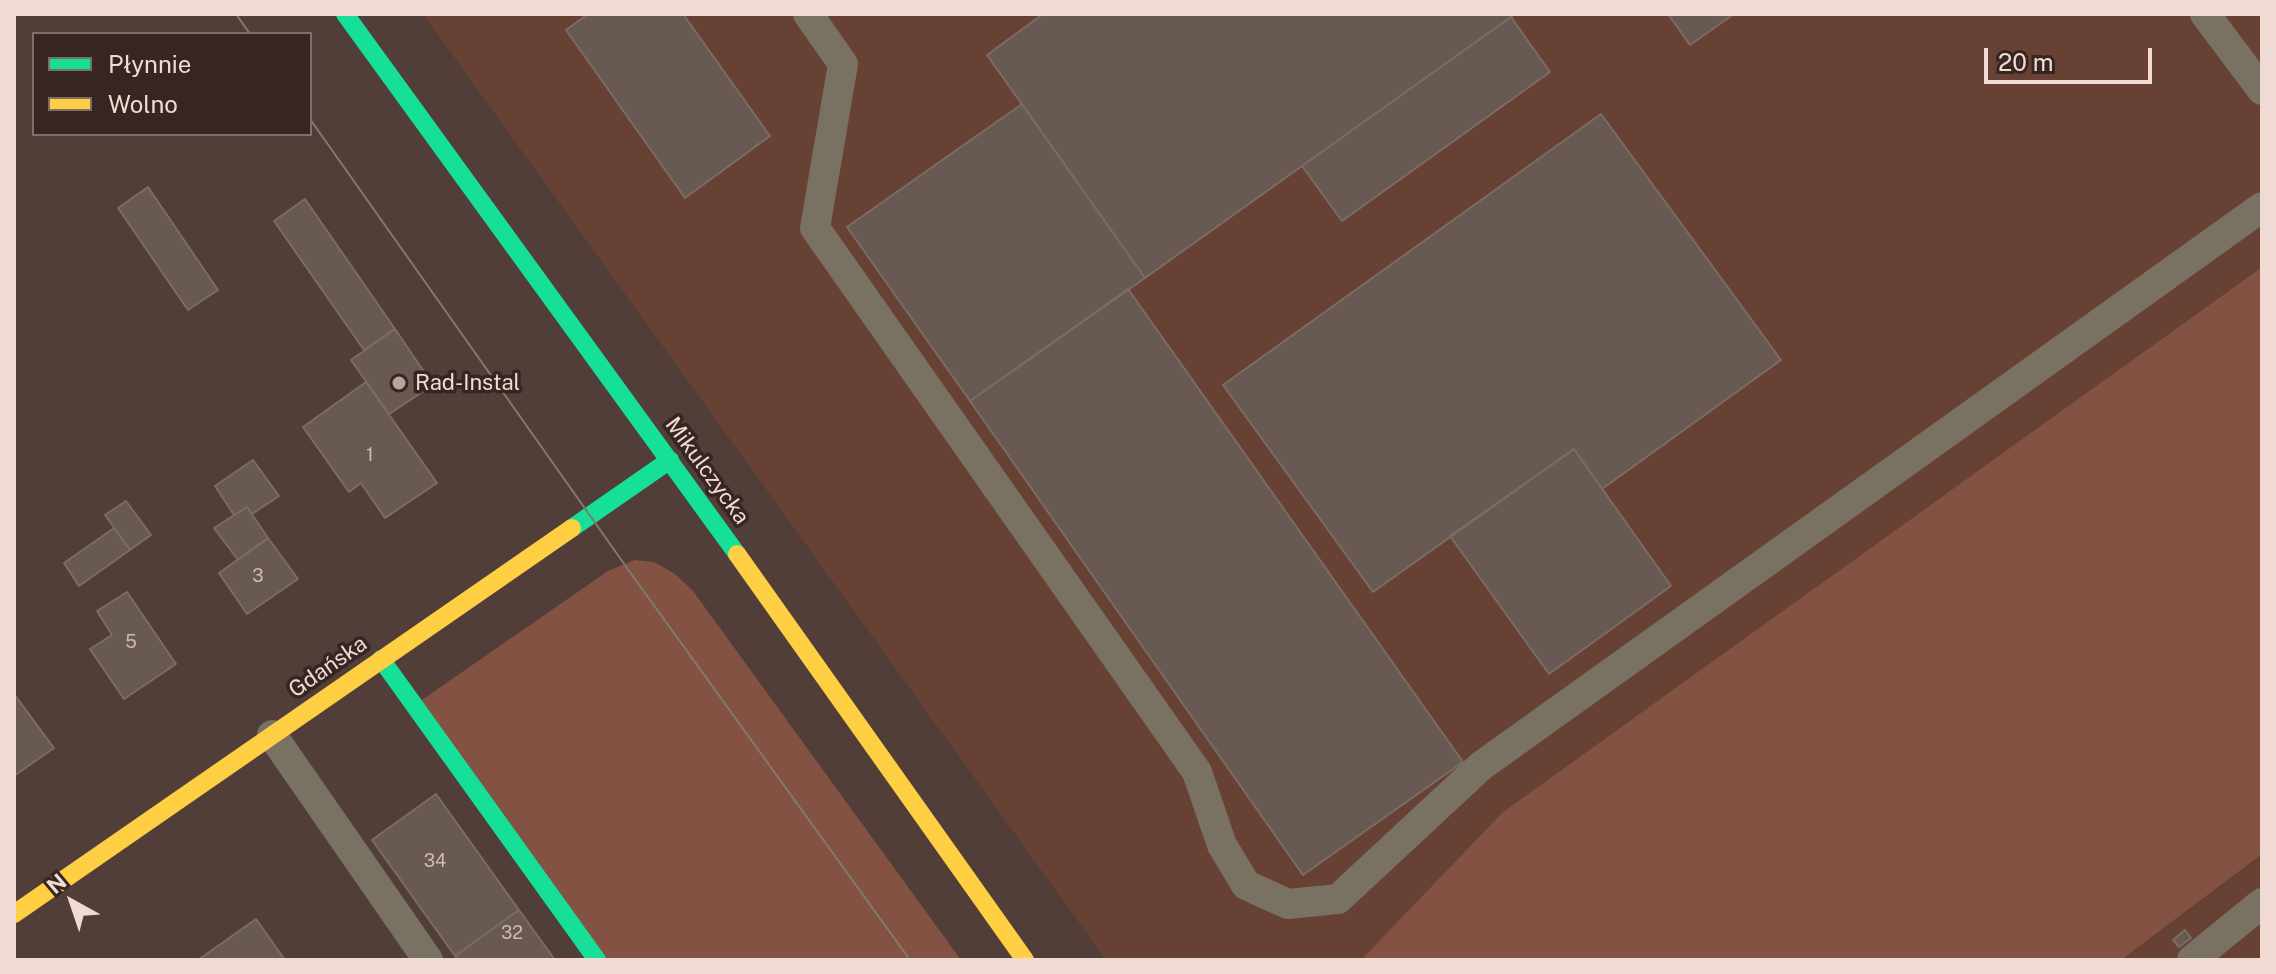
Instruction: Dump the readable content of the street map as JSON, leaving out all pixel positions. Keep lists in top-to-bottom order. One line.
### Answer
{"streets":{"street":["Mikulczycka","Gdańska"]},"crossings":[["Mikulczycka","Gdańska"]],"places":["Rad-Instal"],"house_numbers":["1","3","5","34","32"],"legend":["Płynnie","Wolno"],"scale_bar":"20 m","north":"top left"}
